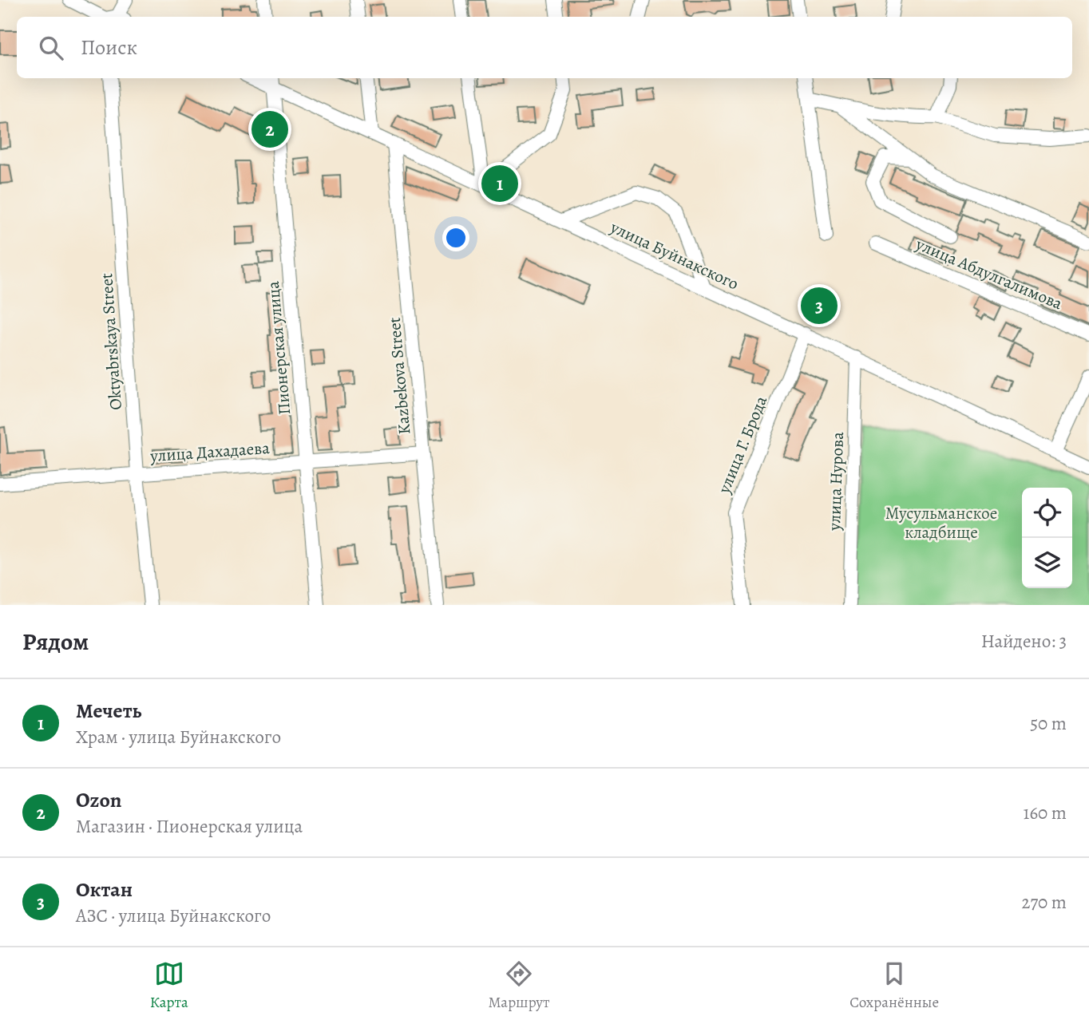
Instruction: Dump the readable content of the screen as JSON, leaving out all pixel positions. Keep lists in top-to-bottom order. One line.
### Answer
{"streets":{"street":["улица Буйнакского","улица Абдулгалимова","Oktyabrskaya Street","Пионерская улица","Kazbekova Street","улица Г. Брода","улица Дахадаева","улица Нурова"]},"crossings":[["улица Буйнакского","Пионерская улица"],["улица Буйнакского","Kazbekova Street"],["улица Буйнакского","улица Г. Брода"],["улица Буйнакского","улица Нурова"],["Oktyabrskaya Street","улица Дахадаева"],["Пионерская улица","улица Дахадаева"],["Kazbekova Street","улица Дахадаева"]],"parks":["Мусульманское кладбище"],"page":{"search":"Поиск","pins":["2","1","3"],"heading":["Рядом","Найдено: 3"],"list":[{"mark":"1","name":"Мечеть","note":"Храм · улица Буйнакского","value":"50 m"},{"mark":"2","name":"Ozon","note":"Магазин · Пионерская улица","value":"160 m"},{"mark":"3","name":"Октан","note":"АЗС · улица Буйнакского","value":"270 m"}],"nav":["Карта","Маршрут","Сохранённые"]}}
